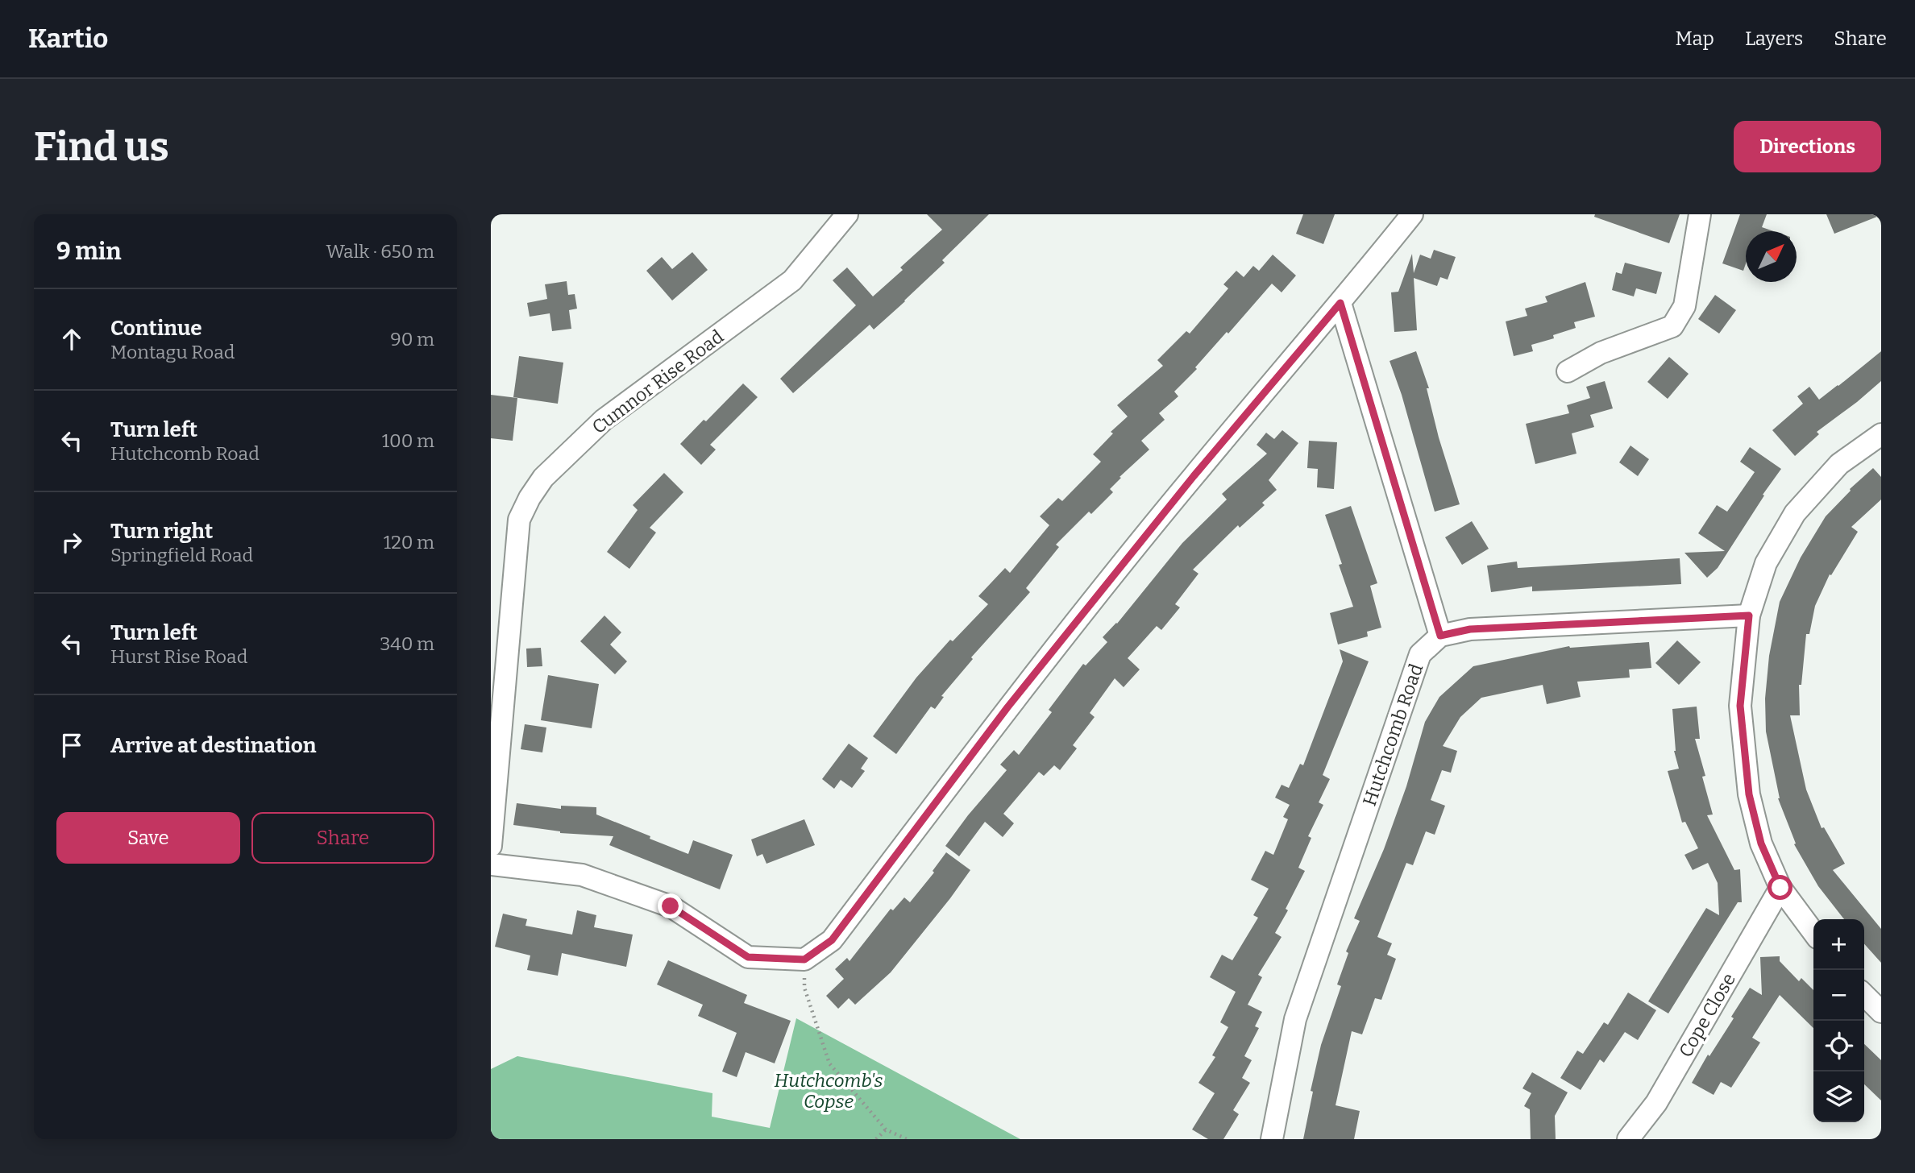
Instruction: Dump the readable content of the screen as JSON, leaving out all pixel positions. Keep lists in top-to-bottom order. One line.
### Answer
{"streets":{"street":["Cumnor Rise Road","Hutchcomb Road","Cope Close"]},"parks":["Hutchcomb's Copse"],"north":"top right","page":{"header":"Kartio","nav":["Map","Layers","Share"],"buttons":["Directions",["Save","Share"]],"title":"Find us","heading":["9 min","Walk · 650 m"],"list":[["Continue","Montagu Road","90 m"],["Turn left","Hutchcomb Road","100 m"],["Turn right","Springfield Road","120 m"],["Turn left","Hurst Rise Road","340 m"],"Arrive at destination"],"map_buttons":["+","−"]}}
